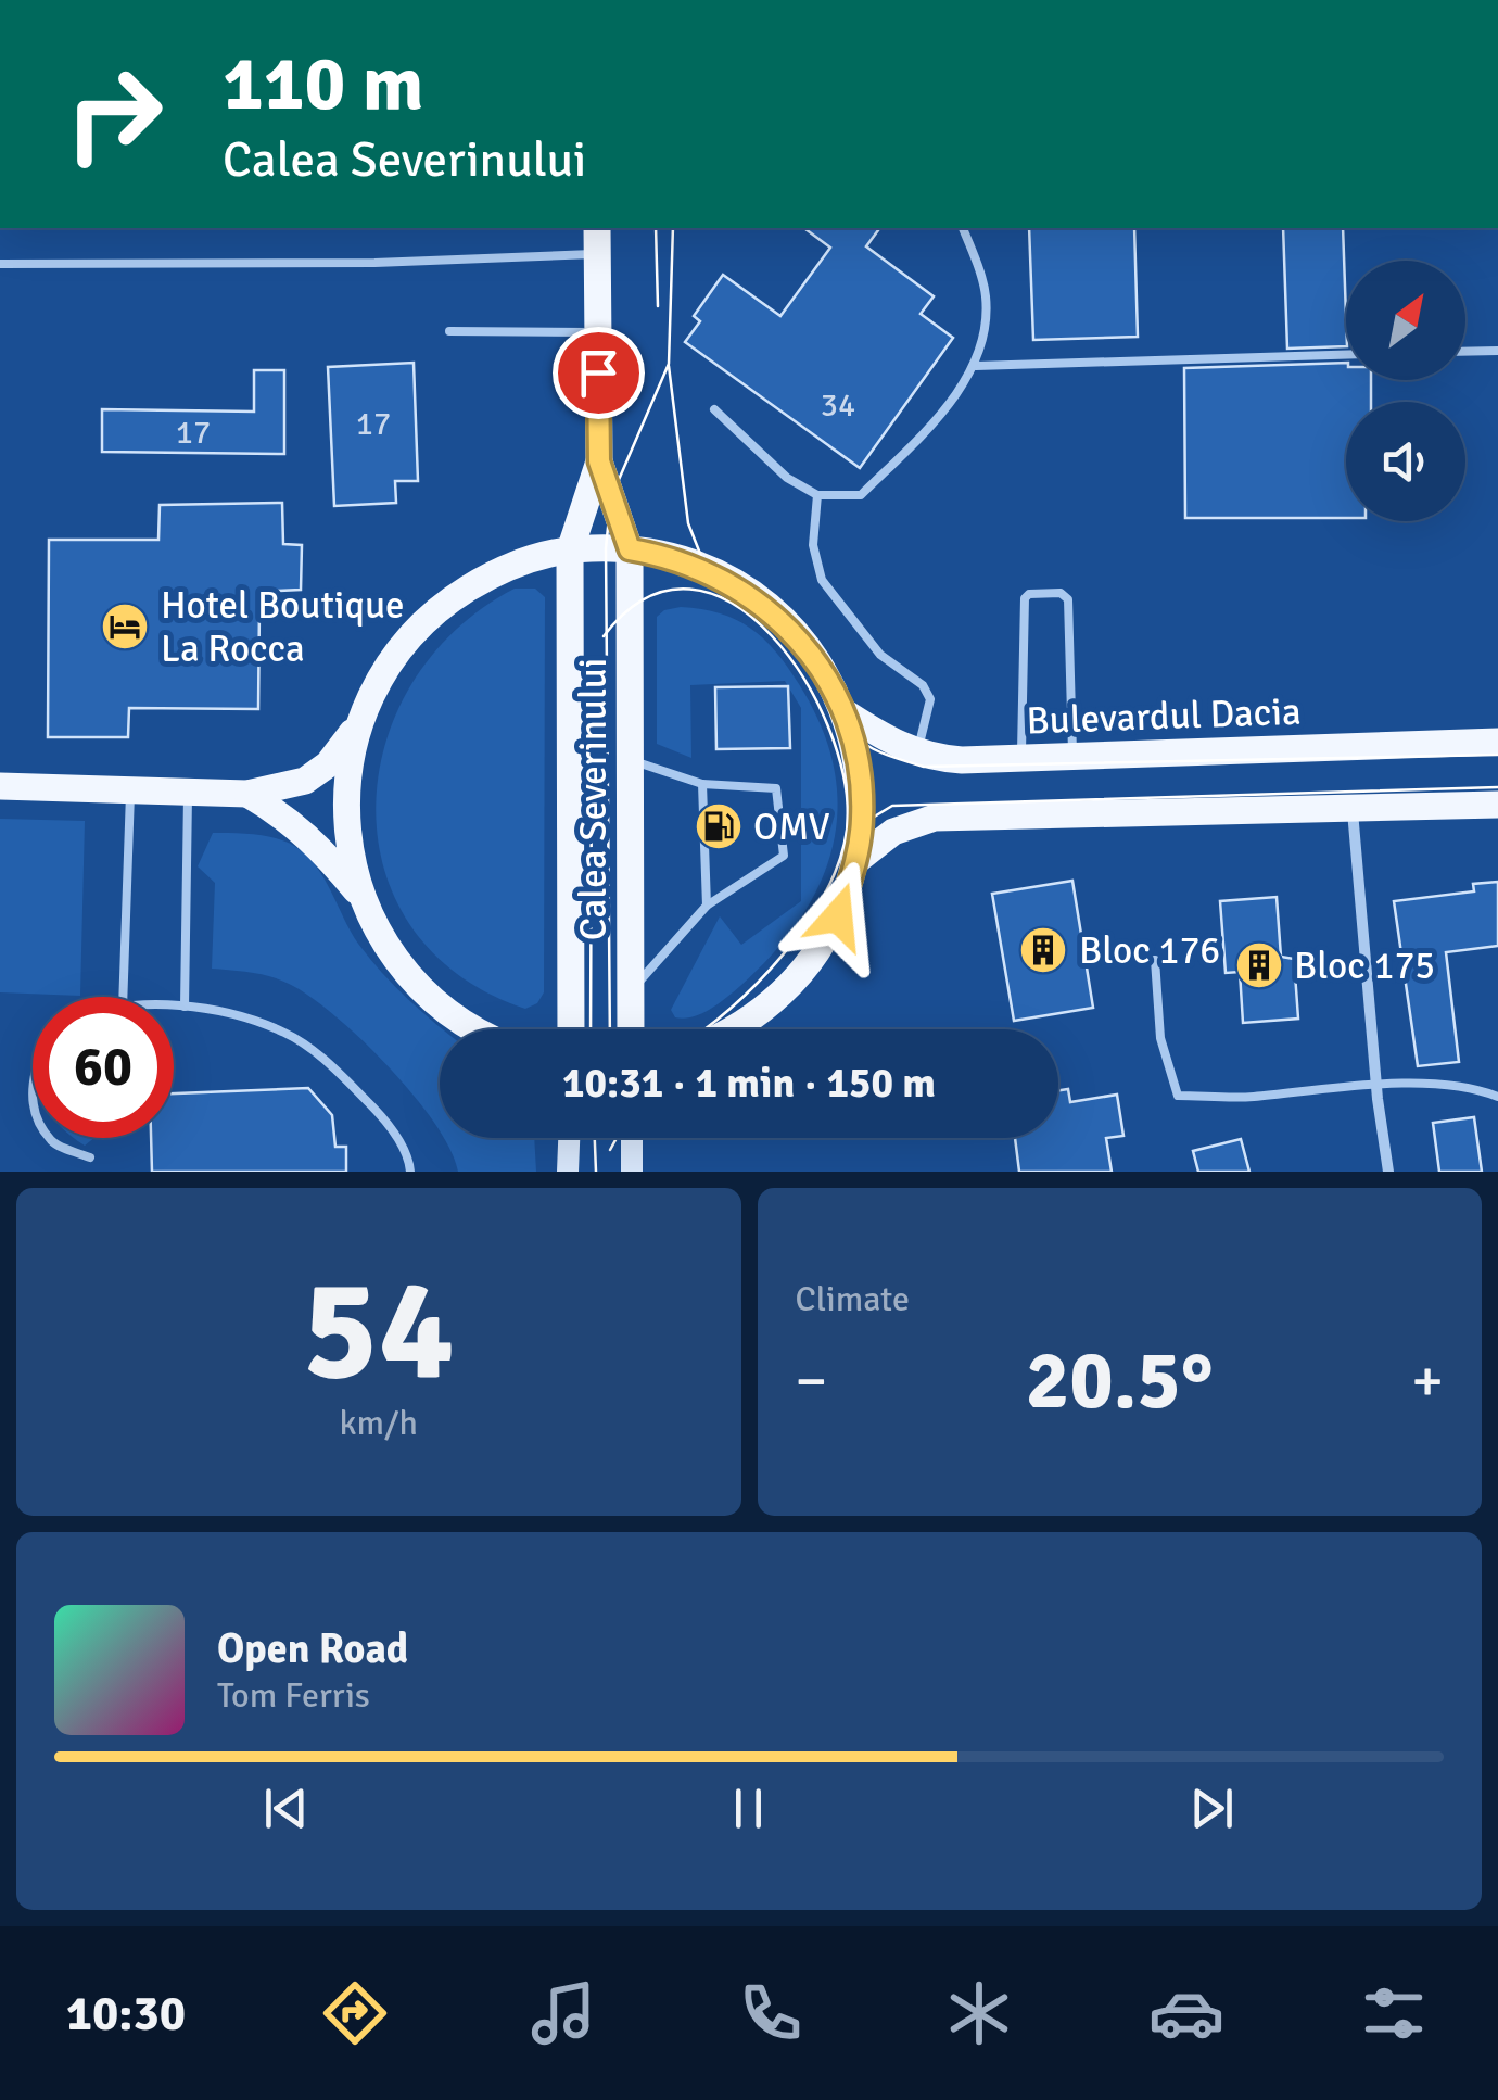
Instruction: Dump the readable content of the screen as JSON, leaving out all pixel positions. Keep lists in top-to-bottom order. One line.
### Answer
{"streets":{"main road":["Bulevardul Dacia","Calea Severinului"]},"crossings":[["Bulevardul Dacia","Calea Severinului"]],"places":{"hotel":["Hotel Boutique La Rocca"],"fuel station":["OMV"],"building":["Bloc 176","Bloc 175"]},"house_numbers":["34","17","17"],"north":"top right","page":{"turn":["110 m","Calea Severinului"],"limit":"60","trip":"10:31 · 1 min · 150 m","tile":[["54","km/h"],"Climate"],"heat":["−","20.5°","+"],"song":["Open Road","Tom Ferris"],"tabs":"10:30"}}
